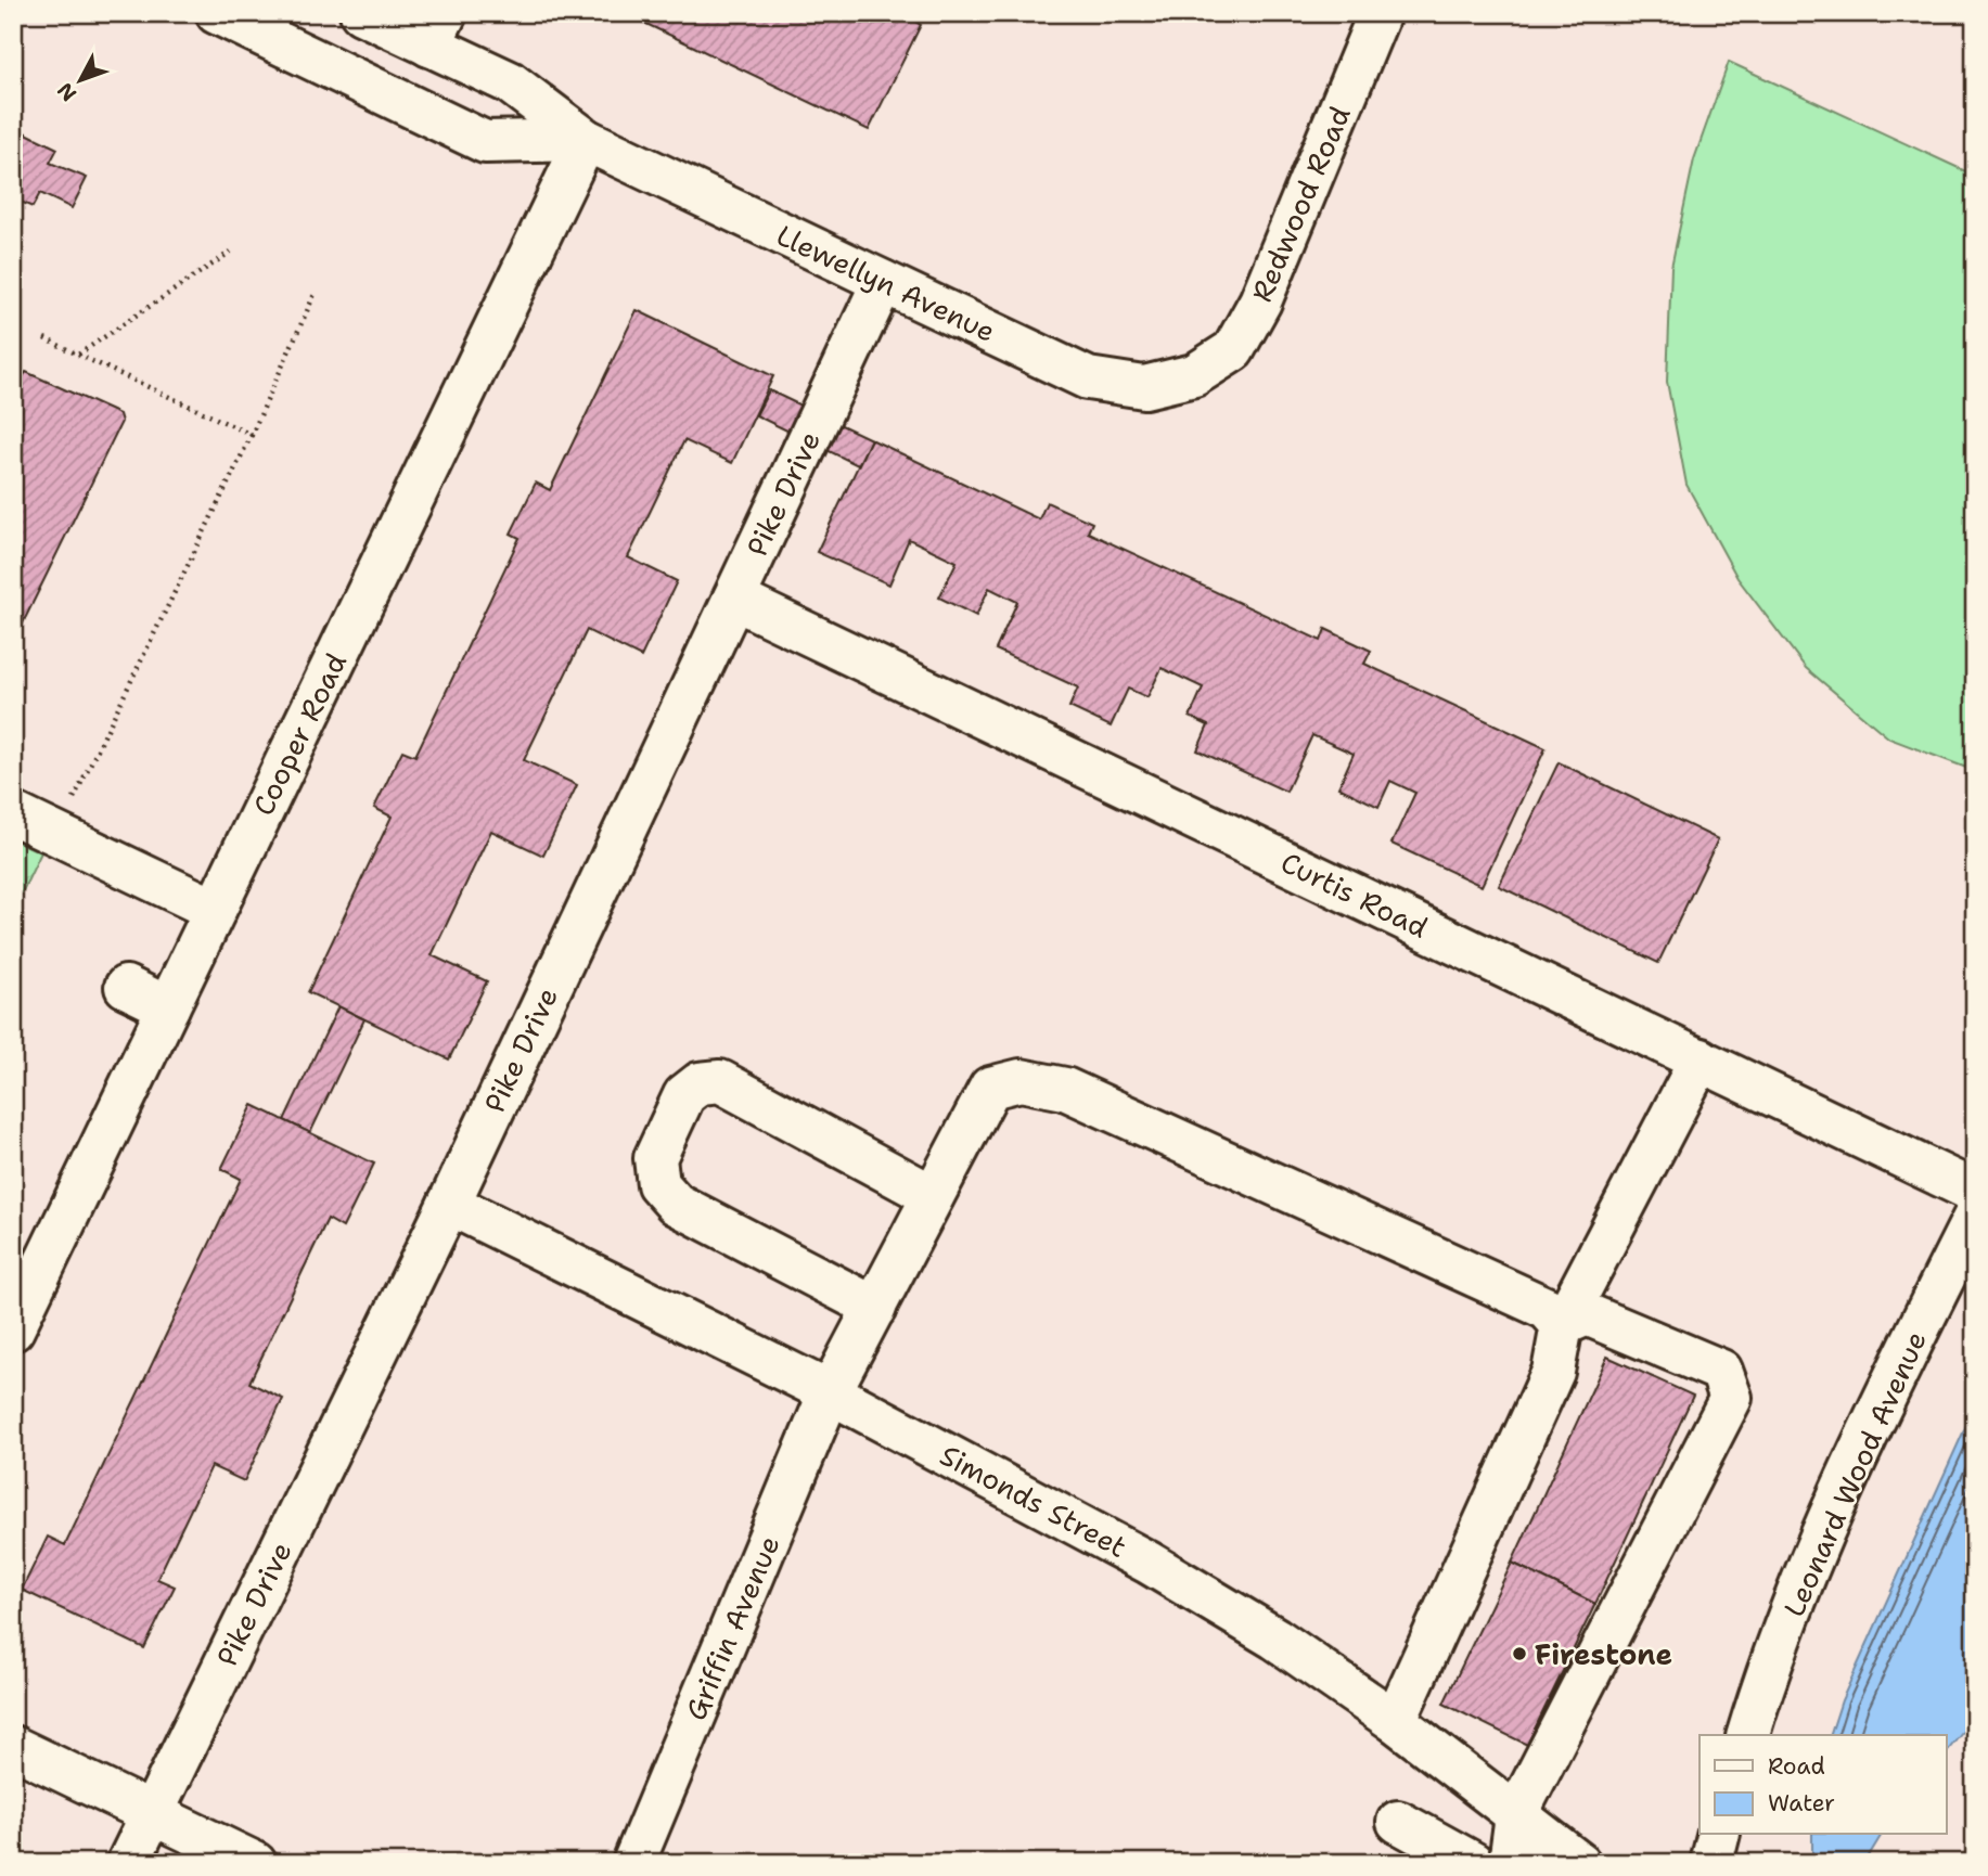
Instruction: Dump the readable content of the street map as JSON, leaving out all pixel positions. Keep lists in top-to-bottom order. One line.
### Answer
{"streets":{"street":["Redwood Road","Llewellyn Avenue","Pike Drive","Cooper Road","Curtis Road","Leonard Wood Avenue","Simonds Street","Griffin Avenue"]},"crossings":[["Redwood Road","Llewellyn Avenue"],["Llewellyn Avenue","Pike Drive"],["Llewellyn Avenue","Cooper Road"],["Pike Drive","Curtis Road"],["Pike Drive","Simonds Street"],["Simonds Street","Griffin Avenue"]],"places":["Firestone"],"legend":["Road","Water"],"north":"bottom left"}
